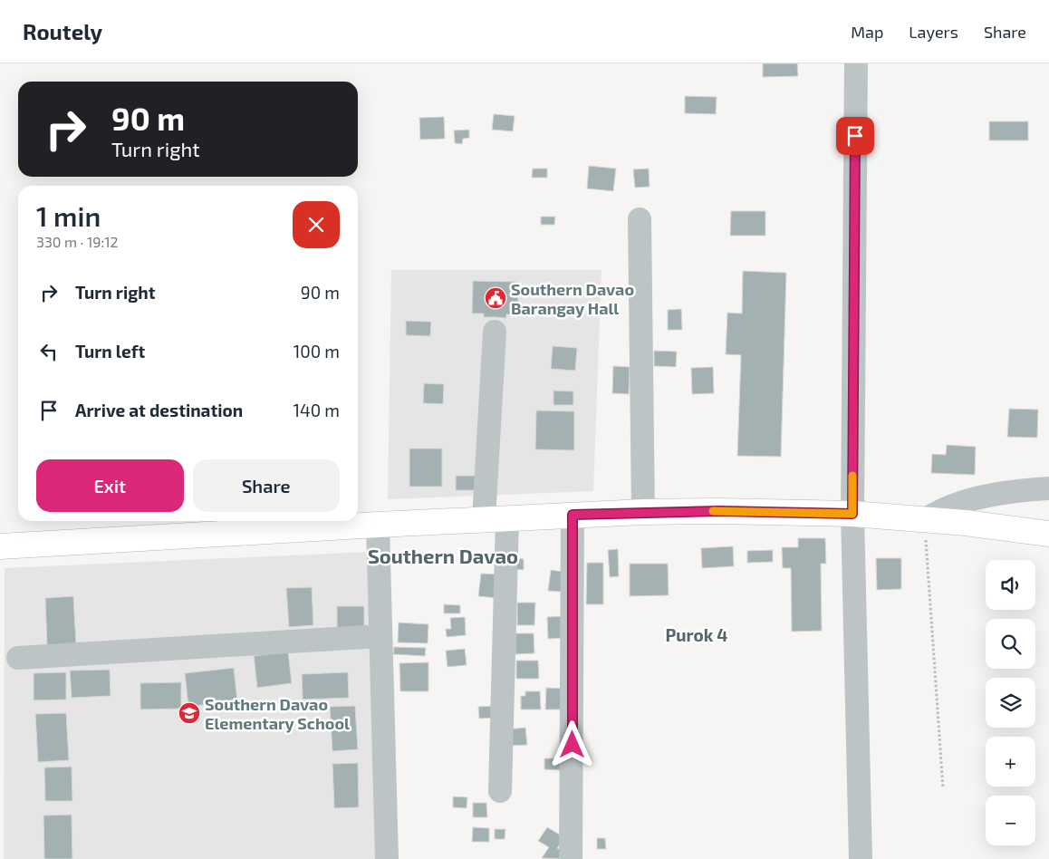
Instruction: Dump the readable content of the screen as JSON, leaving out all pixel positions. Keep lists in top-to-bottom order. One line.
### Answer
{"districts":["Southern Davao","Purok 4"],"places":{"public building":["Southern Davao Barangay Hall"],"school or university":["Southern Davao Elementary School"]},"page":{"header":"Routely","nav":["Map","Layers","Share"],"turn":["90 m","Turn right"],"heading":["1 min","330 m · 19:12"],"list":[{"name":"Turn right","value":"90 m"},{"name":"Turn left","value":"100 m"},{"name":"Arrive at destination","value":"140 m"}],"buttons":["Exit","Share"],"map_buttons":["+","−"]}}
